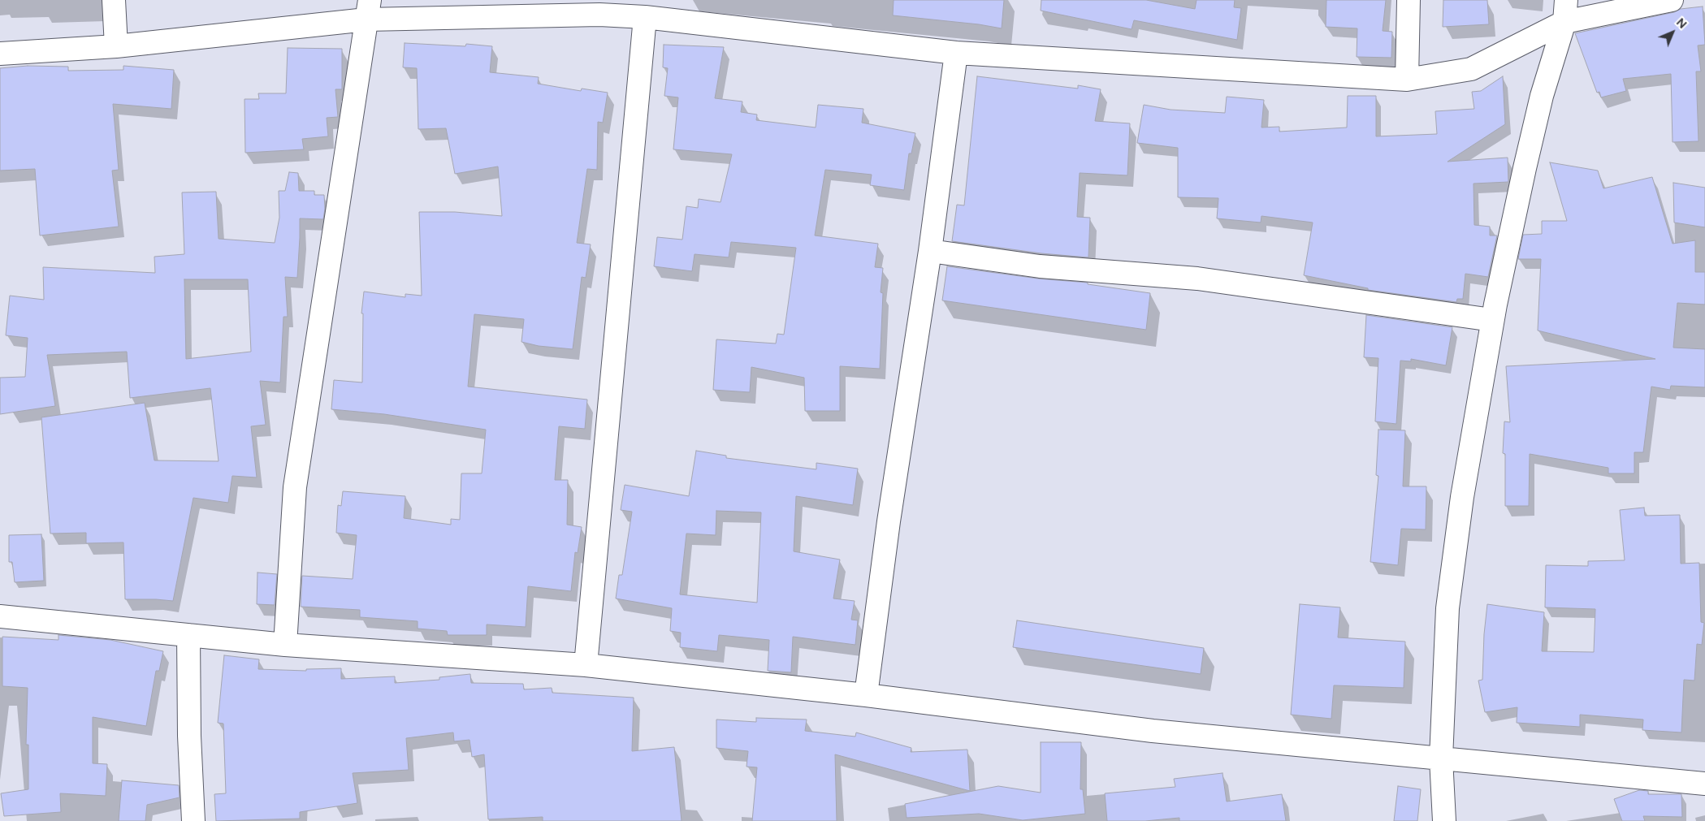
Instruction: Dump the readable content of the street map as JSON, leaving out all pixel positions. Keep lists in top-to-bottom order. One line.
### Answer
{"north":"top right"}
